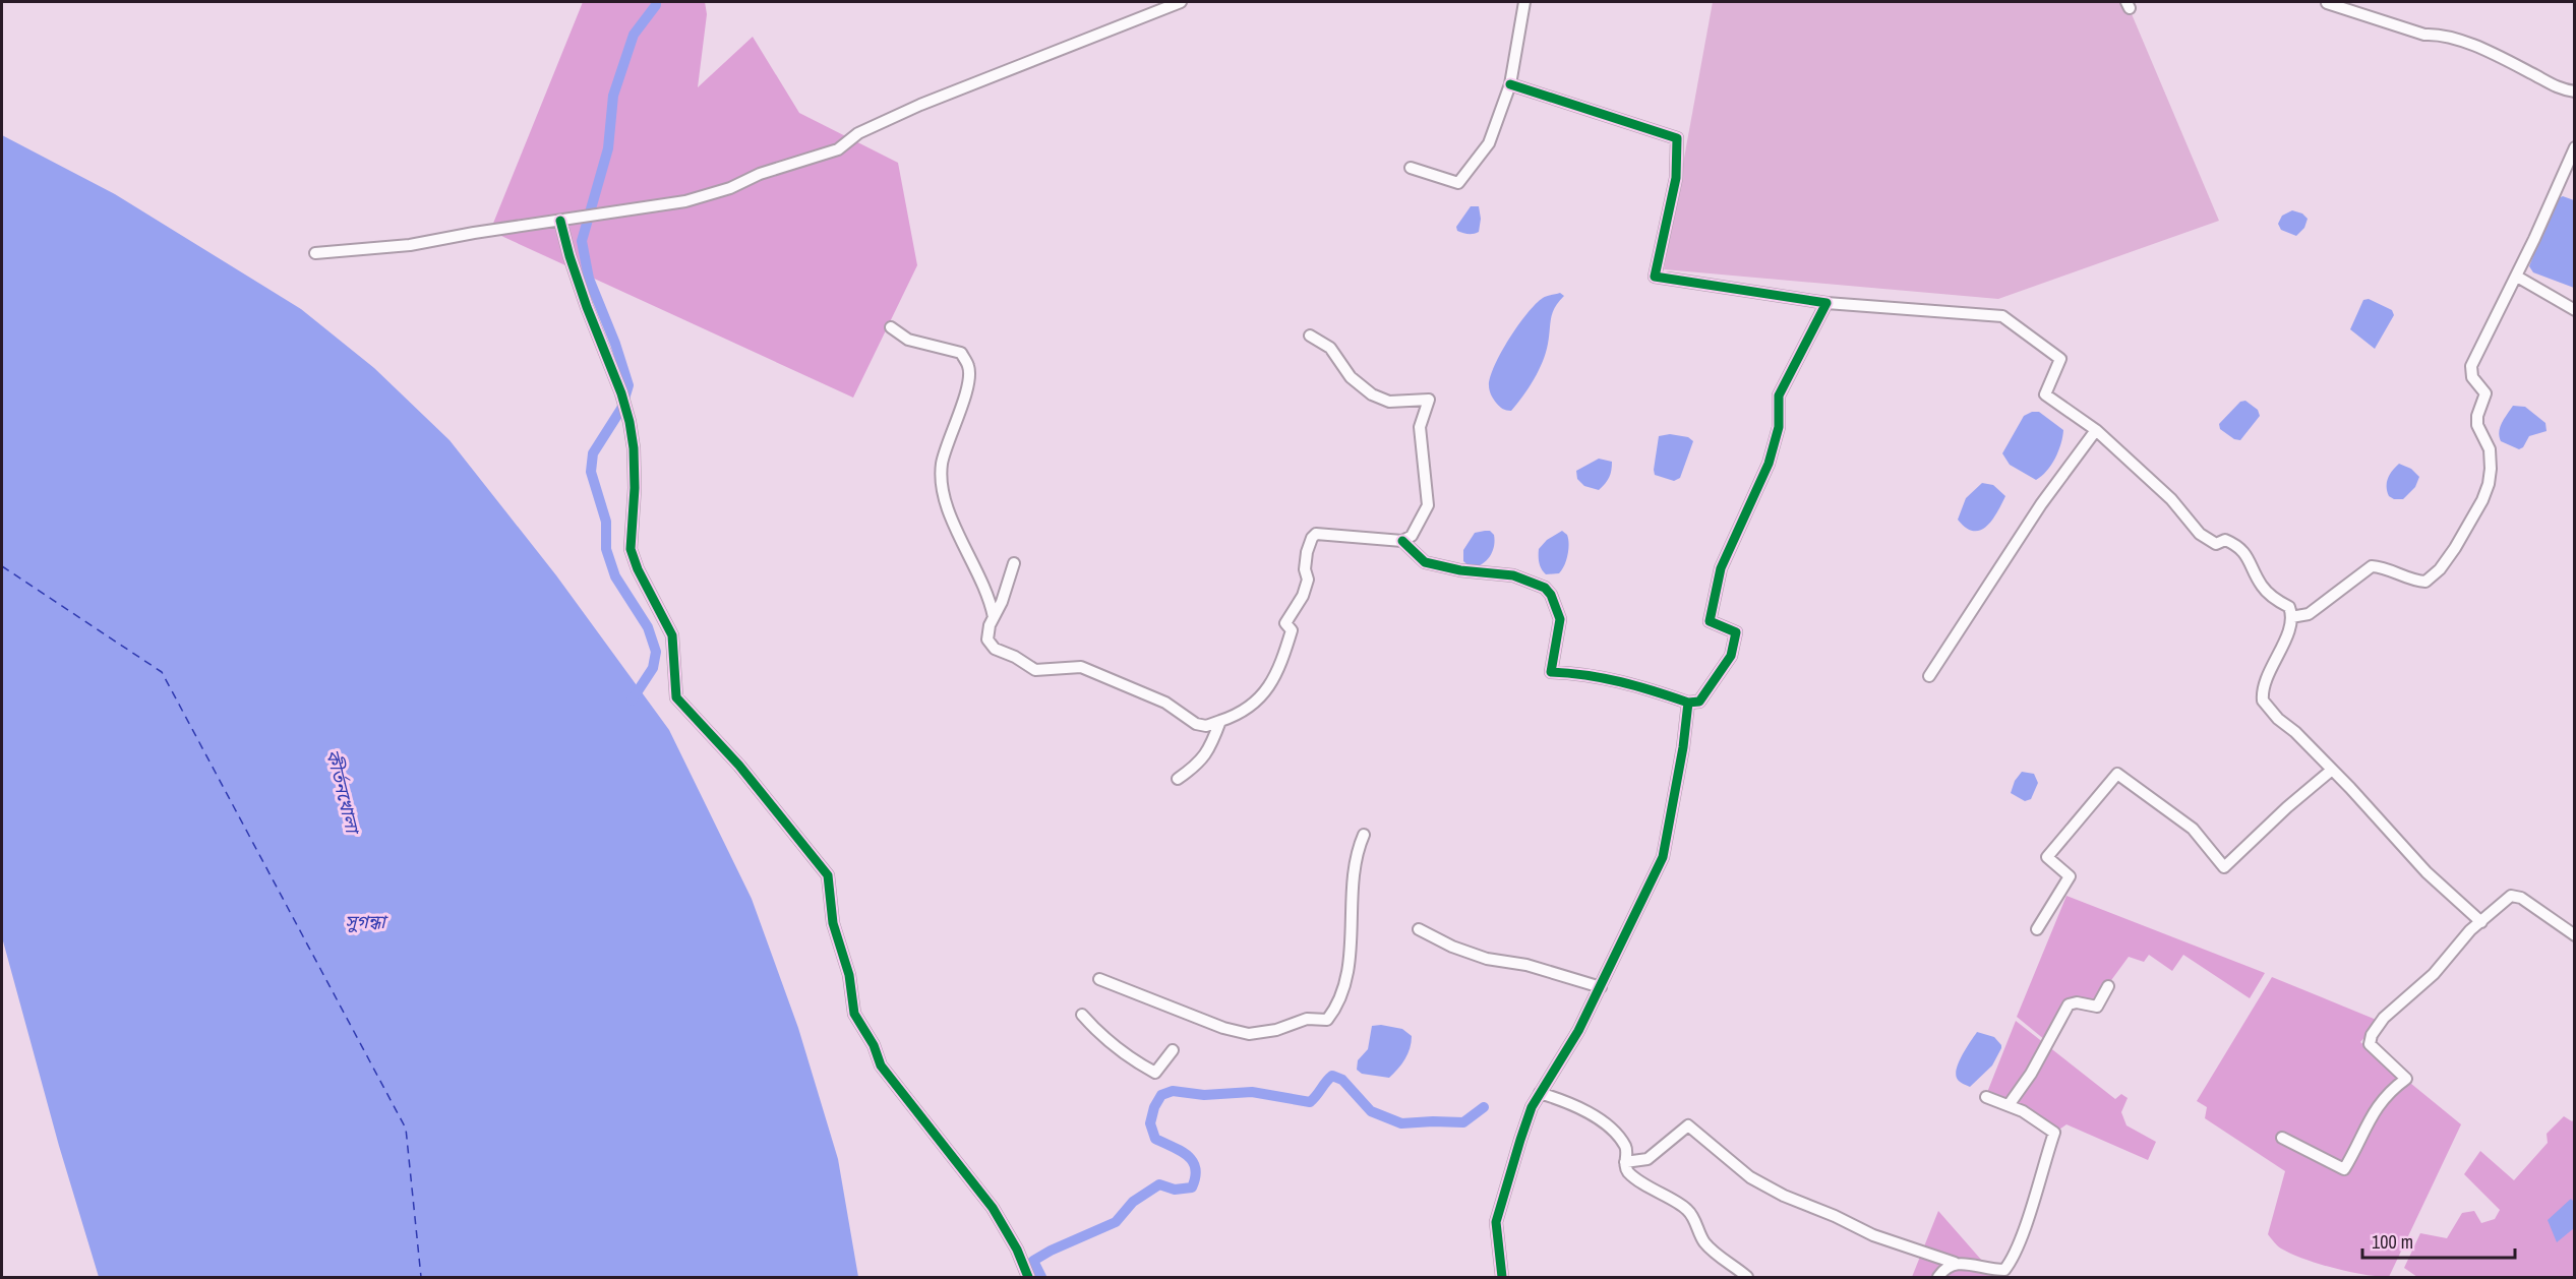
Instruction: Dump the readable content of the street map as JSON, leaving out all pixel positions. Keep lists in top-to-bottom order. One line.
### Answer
{"water":["কীর্তনখোলা","সুগন্ধা"],"scale_bar":"100 m"}
